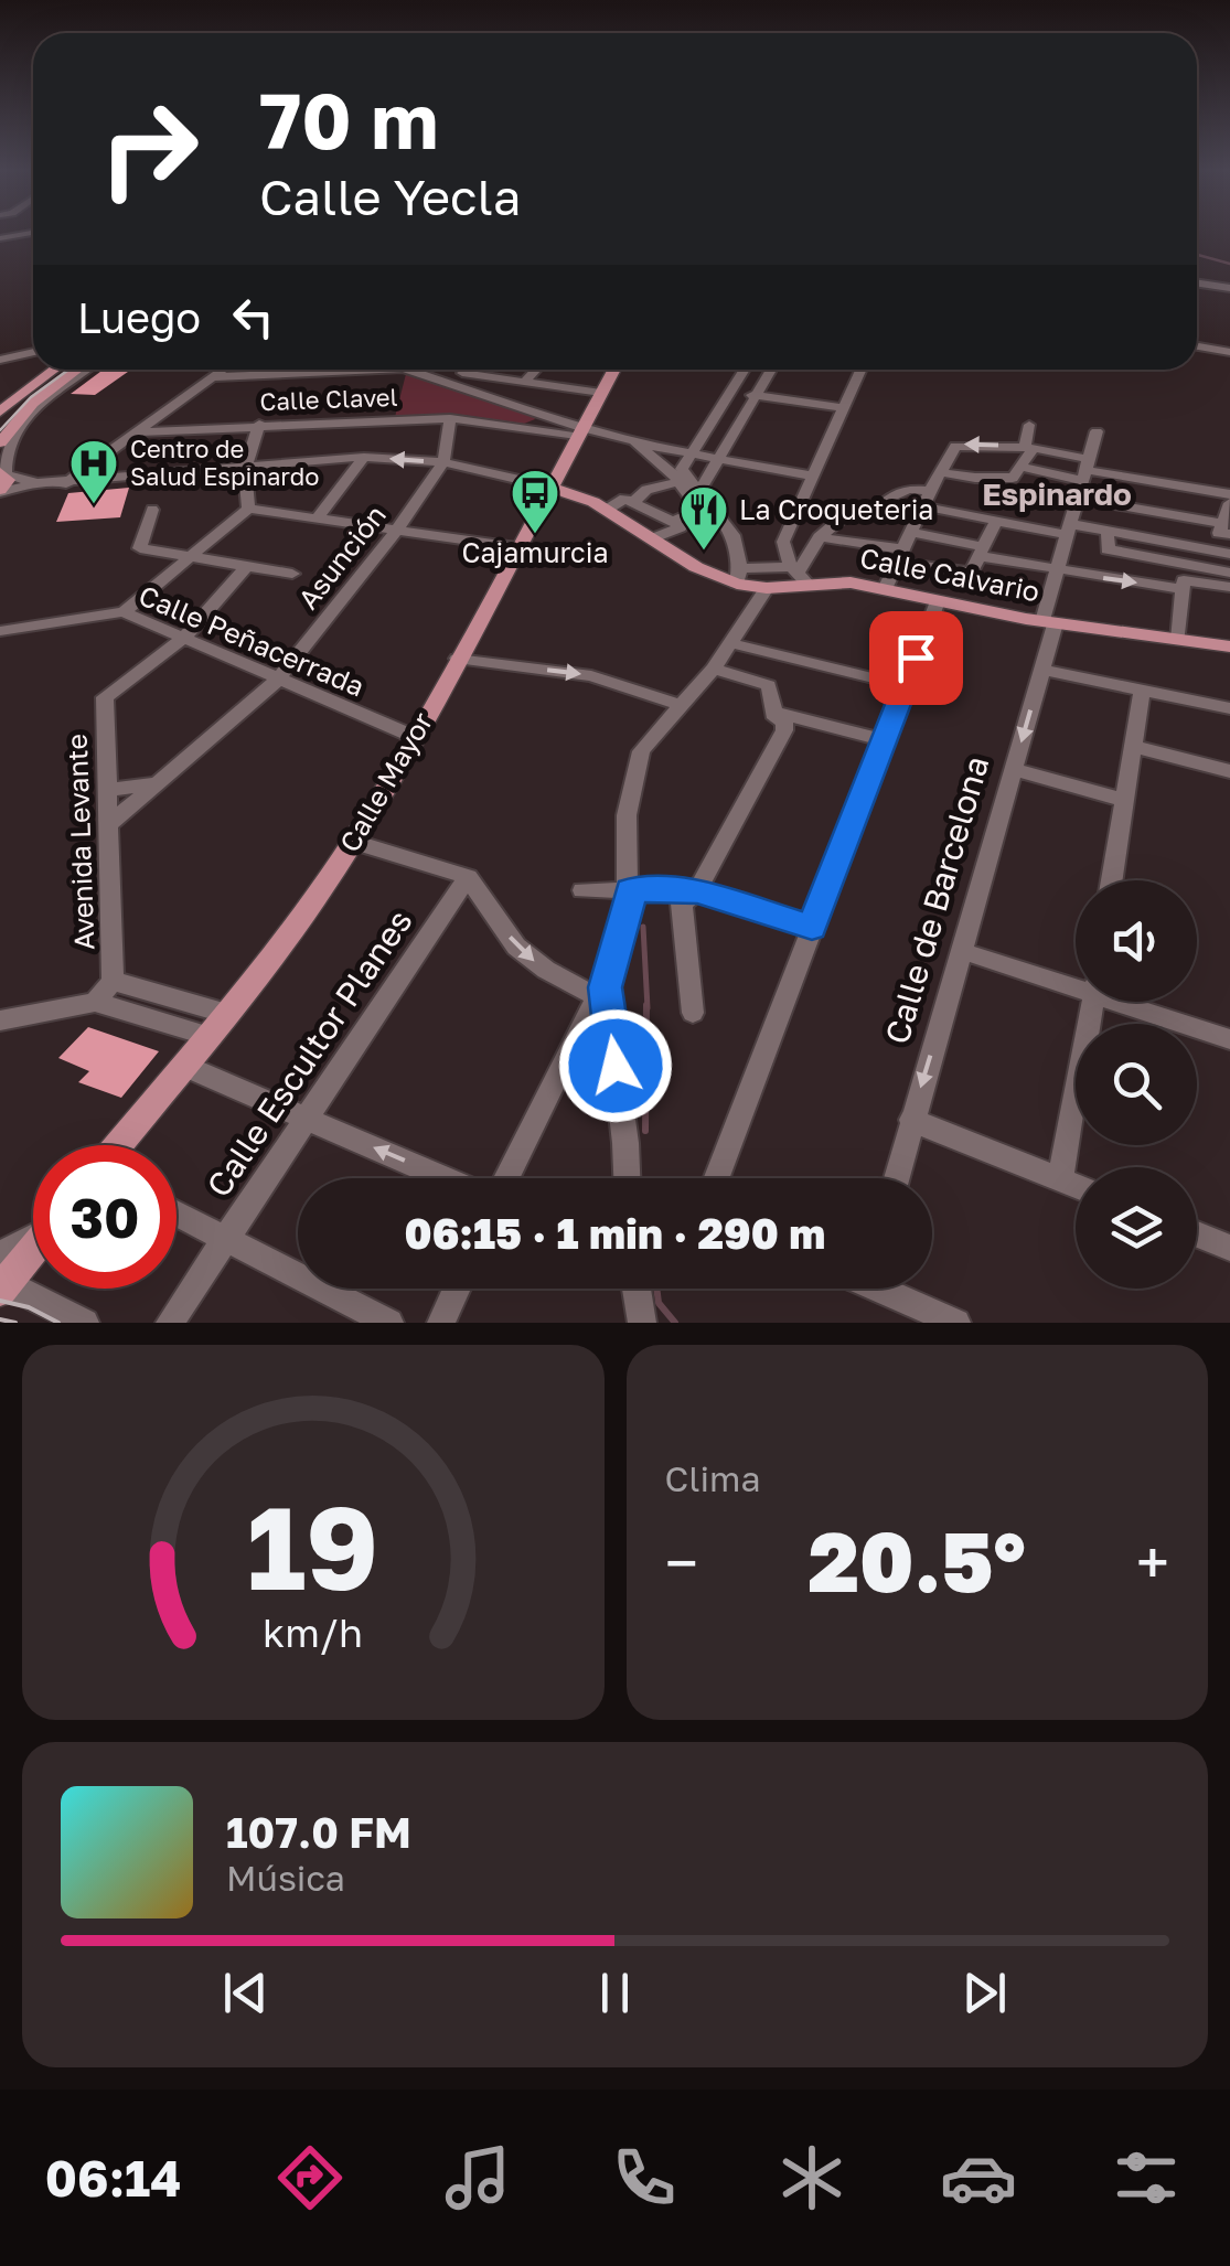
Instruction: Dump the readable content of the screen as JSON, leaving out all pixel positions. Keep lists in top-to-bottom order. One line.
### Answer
{"streets":{"main road":["Calle Calvario","Calle Mayor"],"street":["Calle Clavel","Asunción","Calle Peñacerrada","Avenida Levante","Calle de Barcelona","Calle Escultor Planes"]},"crossings":[["Calle Clavel","Calle Mayor"],["Asunción","Calle Peñacerrada"],["Asunción","Avenida Levante"],["Calle Calvario","Calle Mayor"],["Calle Calvario","Calle de Barcelona"],["Calle Peñacerrada","Calle Mayor"],["Calle Peñacerrada","Avenida Levante"]],"districts":["Espinardo"],"places":{"hospital":["Centro de Salud Espinardo"],"bus stop":["Cajamurcia"],"restaurant":["La Croqueteria"]},"page":{"turn":["70 m","Calle Yecla"],"then":"Luego","limit":"30","trip":"06:15 · 1 min · 290 m","tile":"Clima","heat":["−","20.5°","+"],"song":["107.0 FM","Música"],"tabs":"06:14","gauge":["19","km/h"]}}
